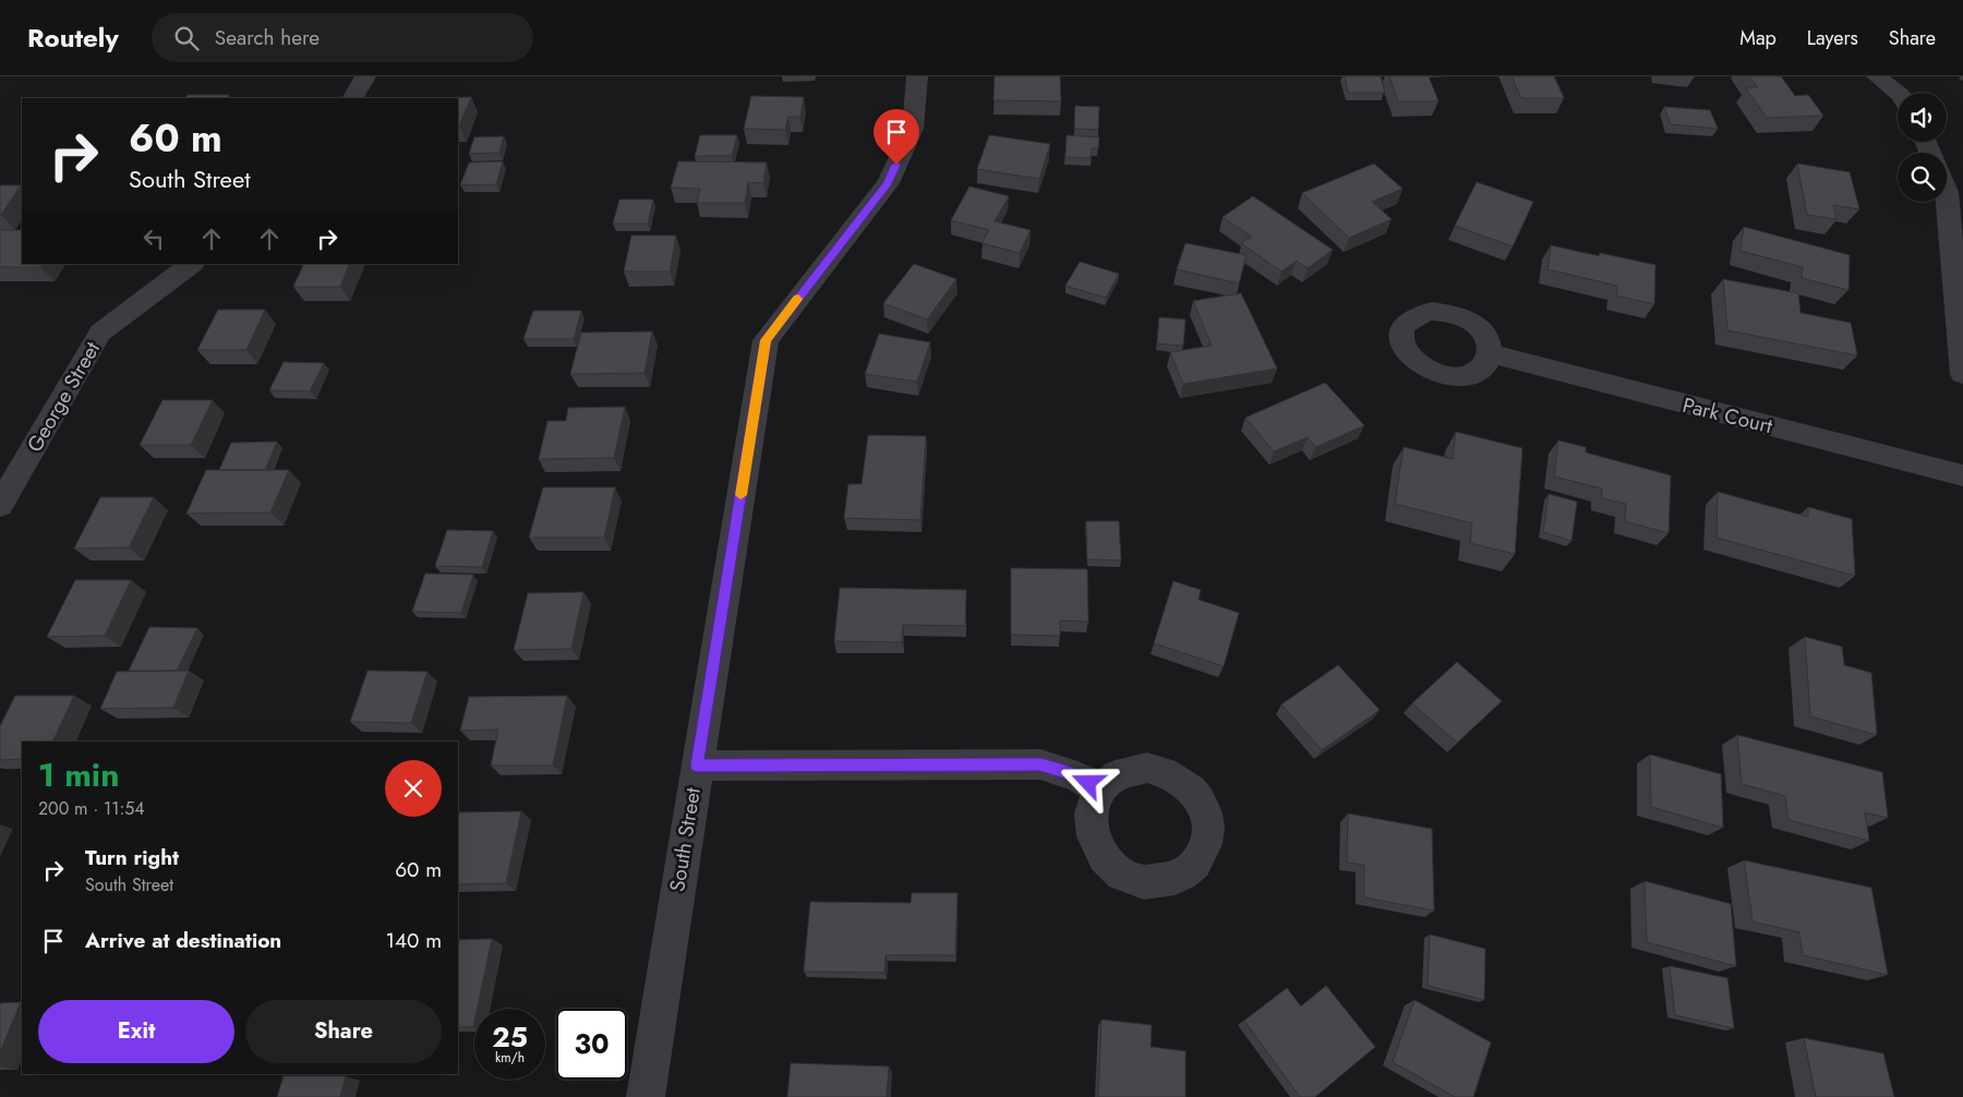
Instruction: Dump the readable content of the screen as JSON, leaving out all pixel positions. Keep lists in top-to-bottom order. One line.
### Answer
{"streets":{"street":["George Street","Park Court","South Street"]},"page":{"header":"Routely","search":"Search here","nav":["Map","Layers","Share"],"turn":["60 m","South Street"],"heading":["1 min","200 m · 11:54"],"list":[{"name":"Turn right","note":"South Street","value":"60 m"},{"name":"Arrive at destination","value":"140 m"}],"buttons":["Exit","Share"],"speed":"25 km/h","limit":"30"}}
